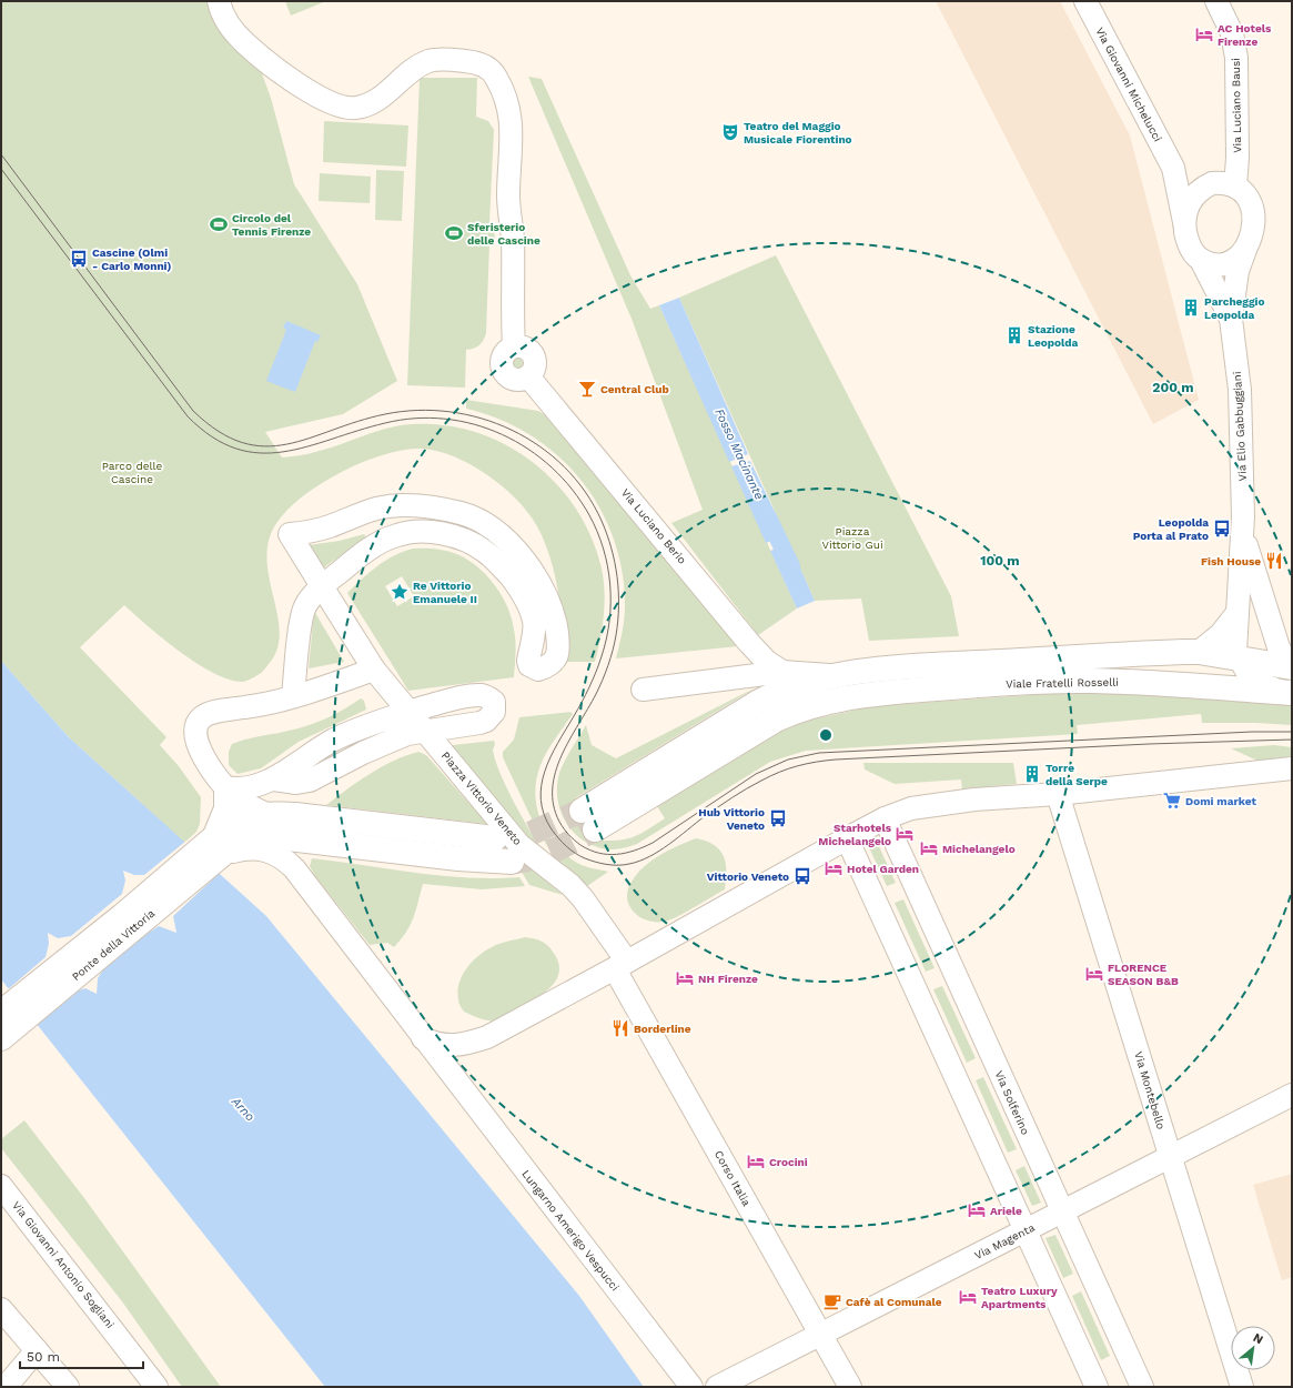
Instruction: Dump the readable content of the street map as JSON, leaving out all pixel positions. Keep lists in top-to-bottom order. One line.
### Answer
{"streets":{"main road":["Viale Fratelli Rosselli","Piazza Vittorio Veneto","Ponte della Vittoria"],"street":["Via Giovanni Michelucci","Via Luciano Bausi","Via Elio Gabbuggiani","Via Luciano Berio","Via Montebello","Via Solferino","Corso Italia","Lungarno Amerigo Vespucci","Via Magenta","Via Giovanni Antonio Sogliani"]},"crossings":[["Via Giovanni Michelucci","Via Luciano Bausi"],["Via Giovanni Michelucci","Via Elio Gabbuggiani"],["Via Luciano Bausi","Via Elio Gabbuggiani"],["Via Elio Gabbuggiani","Viale Fratelli Rosselli"],["Piazza Vittorio Veneto","Ponte della Vittoria"],["Piazza Vittorio Veneto","Corso Italia"],["Via Montebello","Via Magenta"],["Via Solferino","Via Magenta"],["Corso Italia","Via Magenta"]],"water":["Fosso Macinante","Arno"],"parks":["Parco delle Cascine","Piazza Vittorio Gui"],"places":{"hotel":["AC Hotels Firenze","Starhotels Michelangelo","Michelangelo","Hotel Garden","FLORENCE SEASON B&B","NH Firenze","Crocini","Ariele","Teatro Luxury Apartments"],"theatre":["Teatro del Maggio Musicale Fiorentino"],"sports":["Circolo del Tennis Firenze","Sferisterio delle Cascine"],"bus stop":["Cascine (Olmi - Carlo Monni)","Leopolda Porta al Prato","Hub Vittorio Veneto","Vittorio Veneto"],"building":["Parcheggio Leopolda","Stazione Leopolda","Torre della Serpe"],"bar":["Central Club"],"restaurant":["Fish House","Borderline"],"place":["Re Vittorio Emanuele II"],"supermarket":["Domi market"],"cafe":["Cafè al Comunale"]},"scale_bar":"50 m","north":"top right","rings":["200 m","100 m"]}
